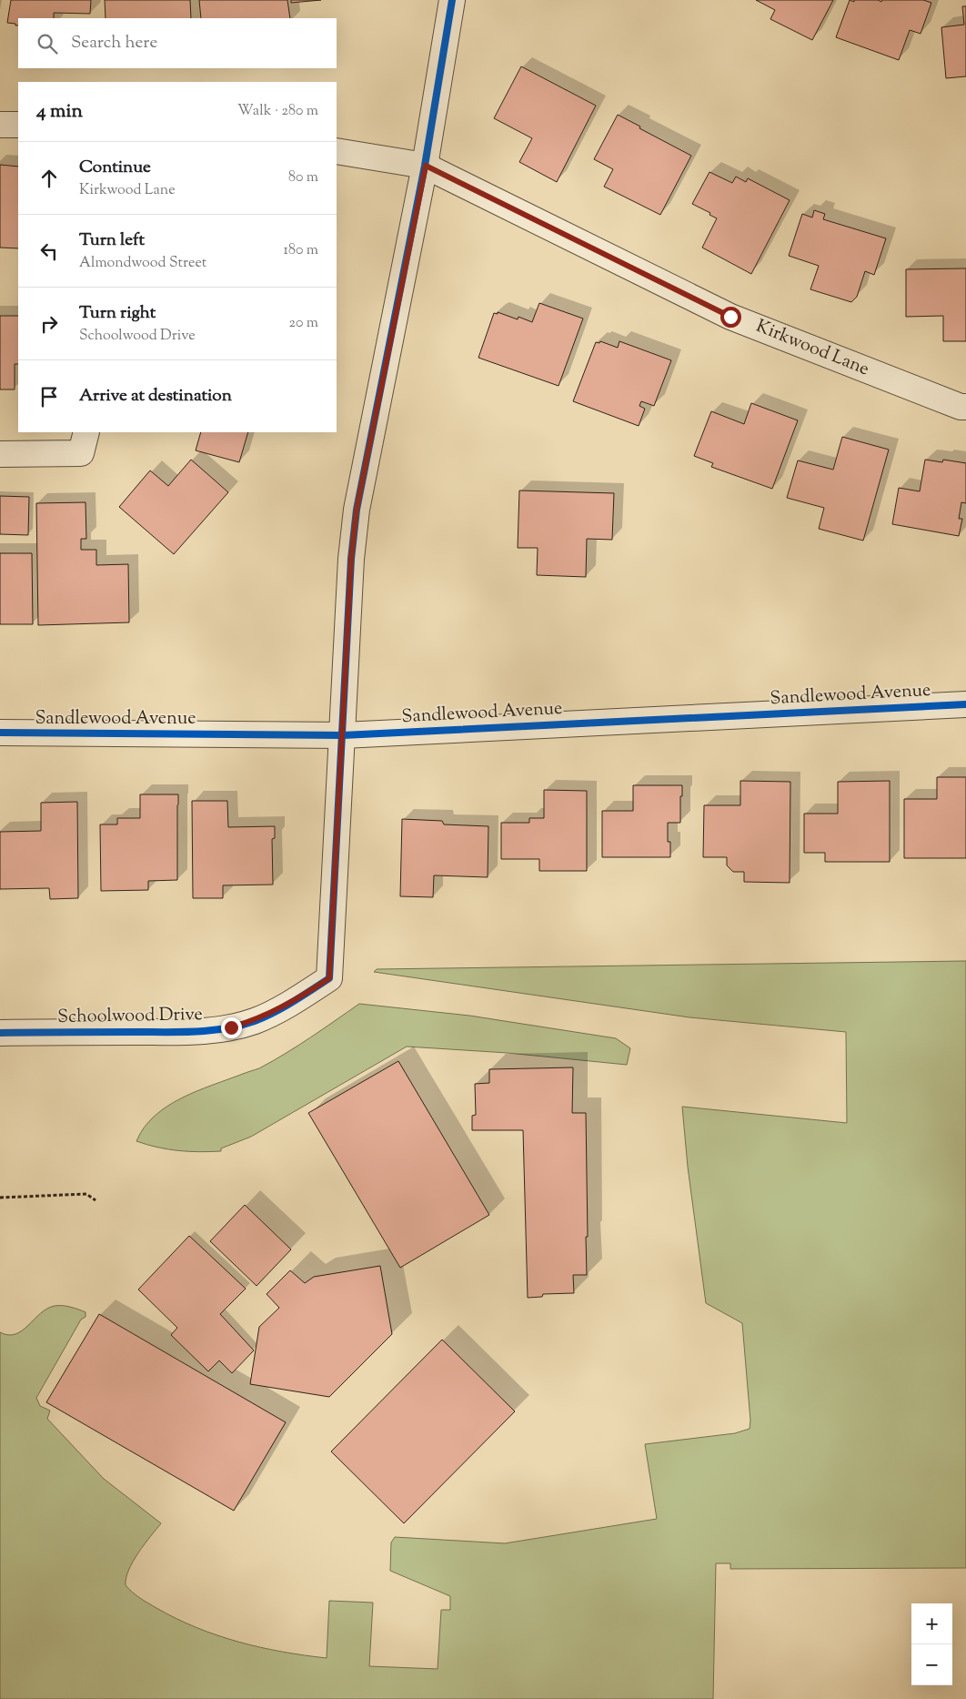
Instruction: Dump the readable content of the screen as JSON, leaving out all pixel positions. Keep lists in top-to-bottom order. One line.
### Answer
{"streets":{"street":["Kirkwood Lane","Sandlewood Avenue","Schoolwood Drive"]},"crossings":[["Sandlewood Avenue","Schoolwood Drive"]],"page":{"search":"Search here","heading":["4 min","Walk · 280 m"],"list":[["Continue","Kirkwood Lane","80 m"],["Turn left","Almondwood Street","180 m"],["Turn right","Schoolwood Drive","20 m"],"Arrive at destination"],"map_buttons":["+","−"]}}
